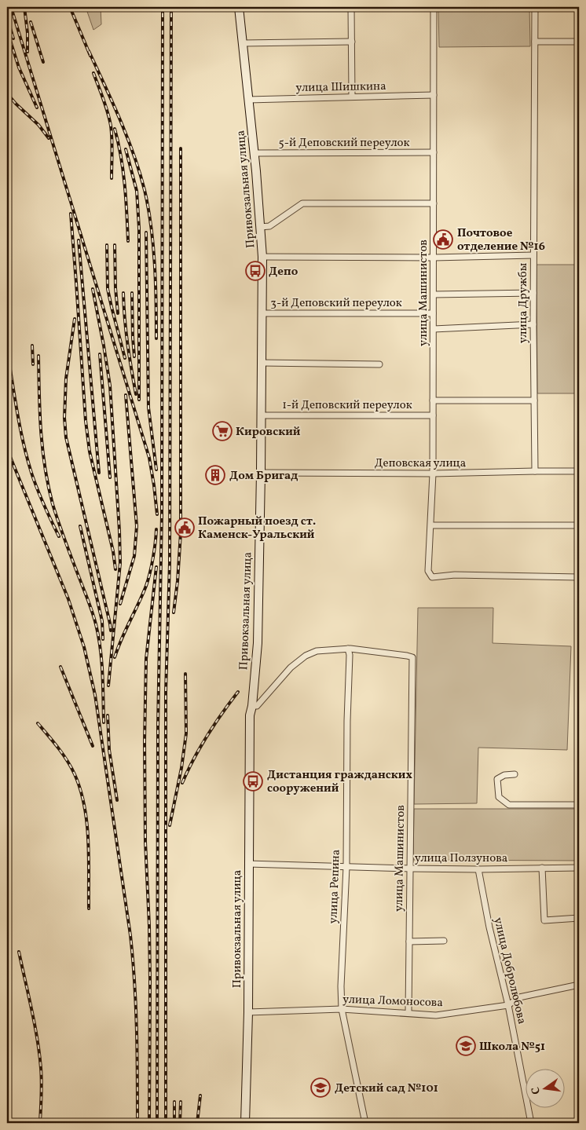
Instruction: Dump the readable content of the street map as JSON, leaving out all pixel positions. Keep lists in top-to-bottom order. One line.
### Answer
{"streets":{"street":["улица Шишкина","5-й Деповский переулок","Привокзальная улица","улица Машинистов","3-й Деповский переулок","улица Дружбы","1-й Деповский переулок","Деповская улица","улица Ползунова","улица Репина","улица Добролюбова","улица Ломоносова"]},"crossings":[["улица Шишкина","Привокзальная улица"],["улица Шишкина","улица Машинистов"],["5-й Деповский переулок","Привокзальная улица"],["5-й Деповский переулок","улица Машинистов"],["Привокзальная улица","3-й Деповский переулок"],["Привокзальная улица","1-й Деповский переулок"],["Привокзальная улица","Деповская улица"],["Привокзальная улица","улица Ползунова"],["Привокзальная улица","улица Ломоносова"],["улица Машинистов","3-й Деповский переулок"],["улица Машинистов","1-й Деповский переулок"],["улица Машинистов","Деповская улица"],["улица Машинистов","улица Ползунова"],["улица Машинистов","улица Репина"],["улица Машинистов","улица Ломоносова"],["улица Дружбы","Деповская улица"],["улица Ползунова","улица Репина"],["улица Ползунова","улица Добролюбова"],["улица Репина","улица Ломоносова"],["улица Добролюбова","улица Ломоносова"]],"places":{"public building":["Почтовое отделение №16","Пожарный поезд ст. Каменск-Уральский"],"bus stop":["Депо","Дистанция гражданских сооружений"],"supermarket":["Кировский"],"building":["Дом Бригад"],"school or university":["Школа №51","Детский сад №101"]},"north":"left"}
